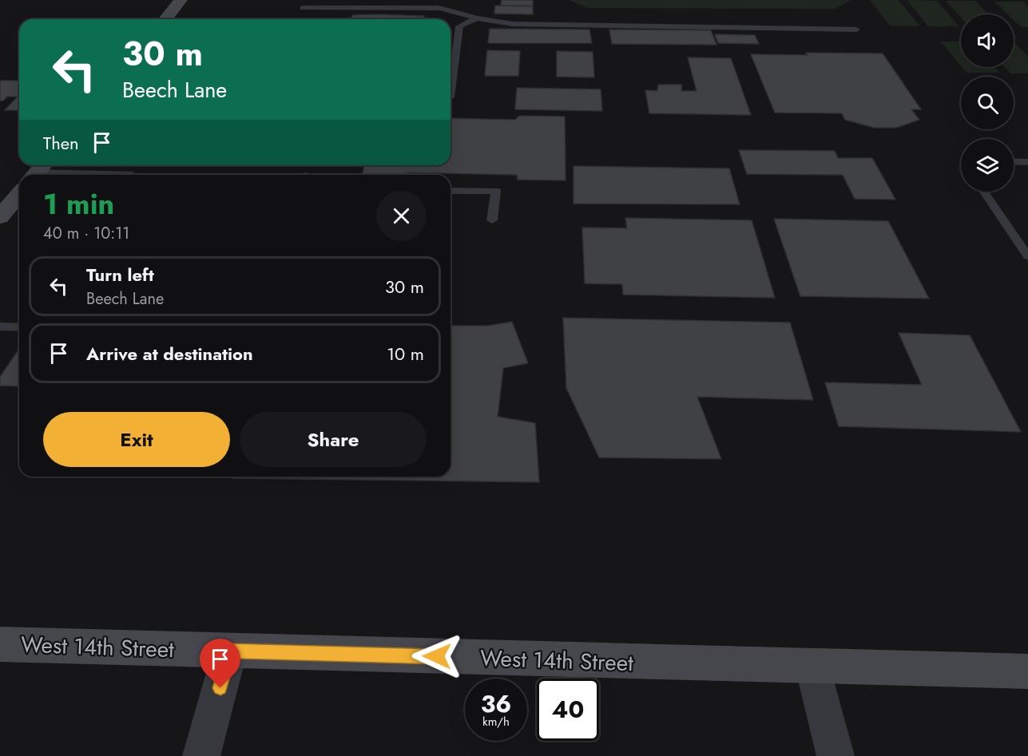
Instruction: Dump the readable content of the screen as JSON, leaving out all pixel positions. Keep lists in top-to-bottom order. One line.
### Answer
{"streets":{"street":["West 14th Street"]},"page":{"turn":["30 m","Beech Lane"],"then":"Then","heading":["1 min","40 m · 10:11"],"list":[{"name":"Turn left","note":"Beech Lane","value":"30 m"},{"name":"Arrive at destination","value":"10 m"}],"buttons":["Exit","Share"],"speed":"36 km/h","limit":"40"}}
